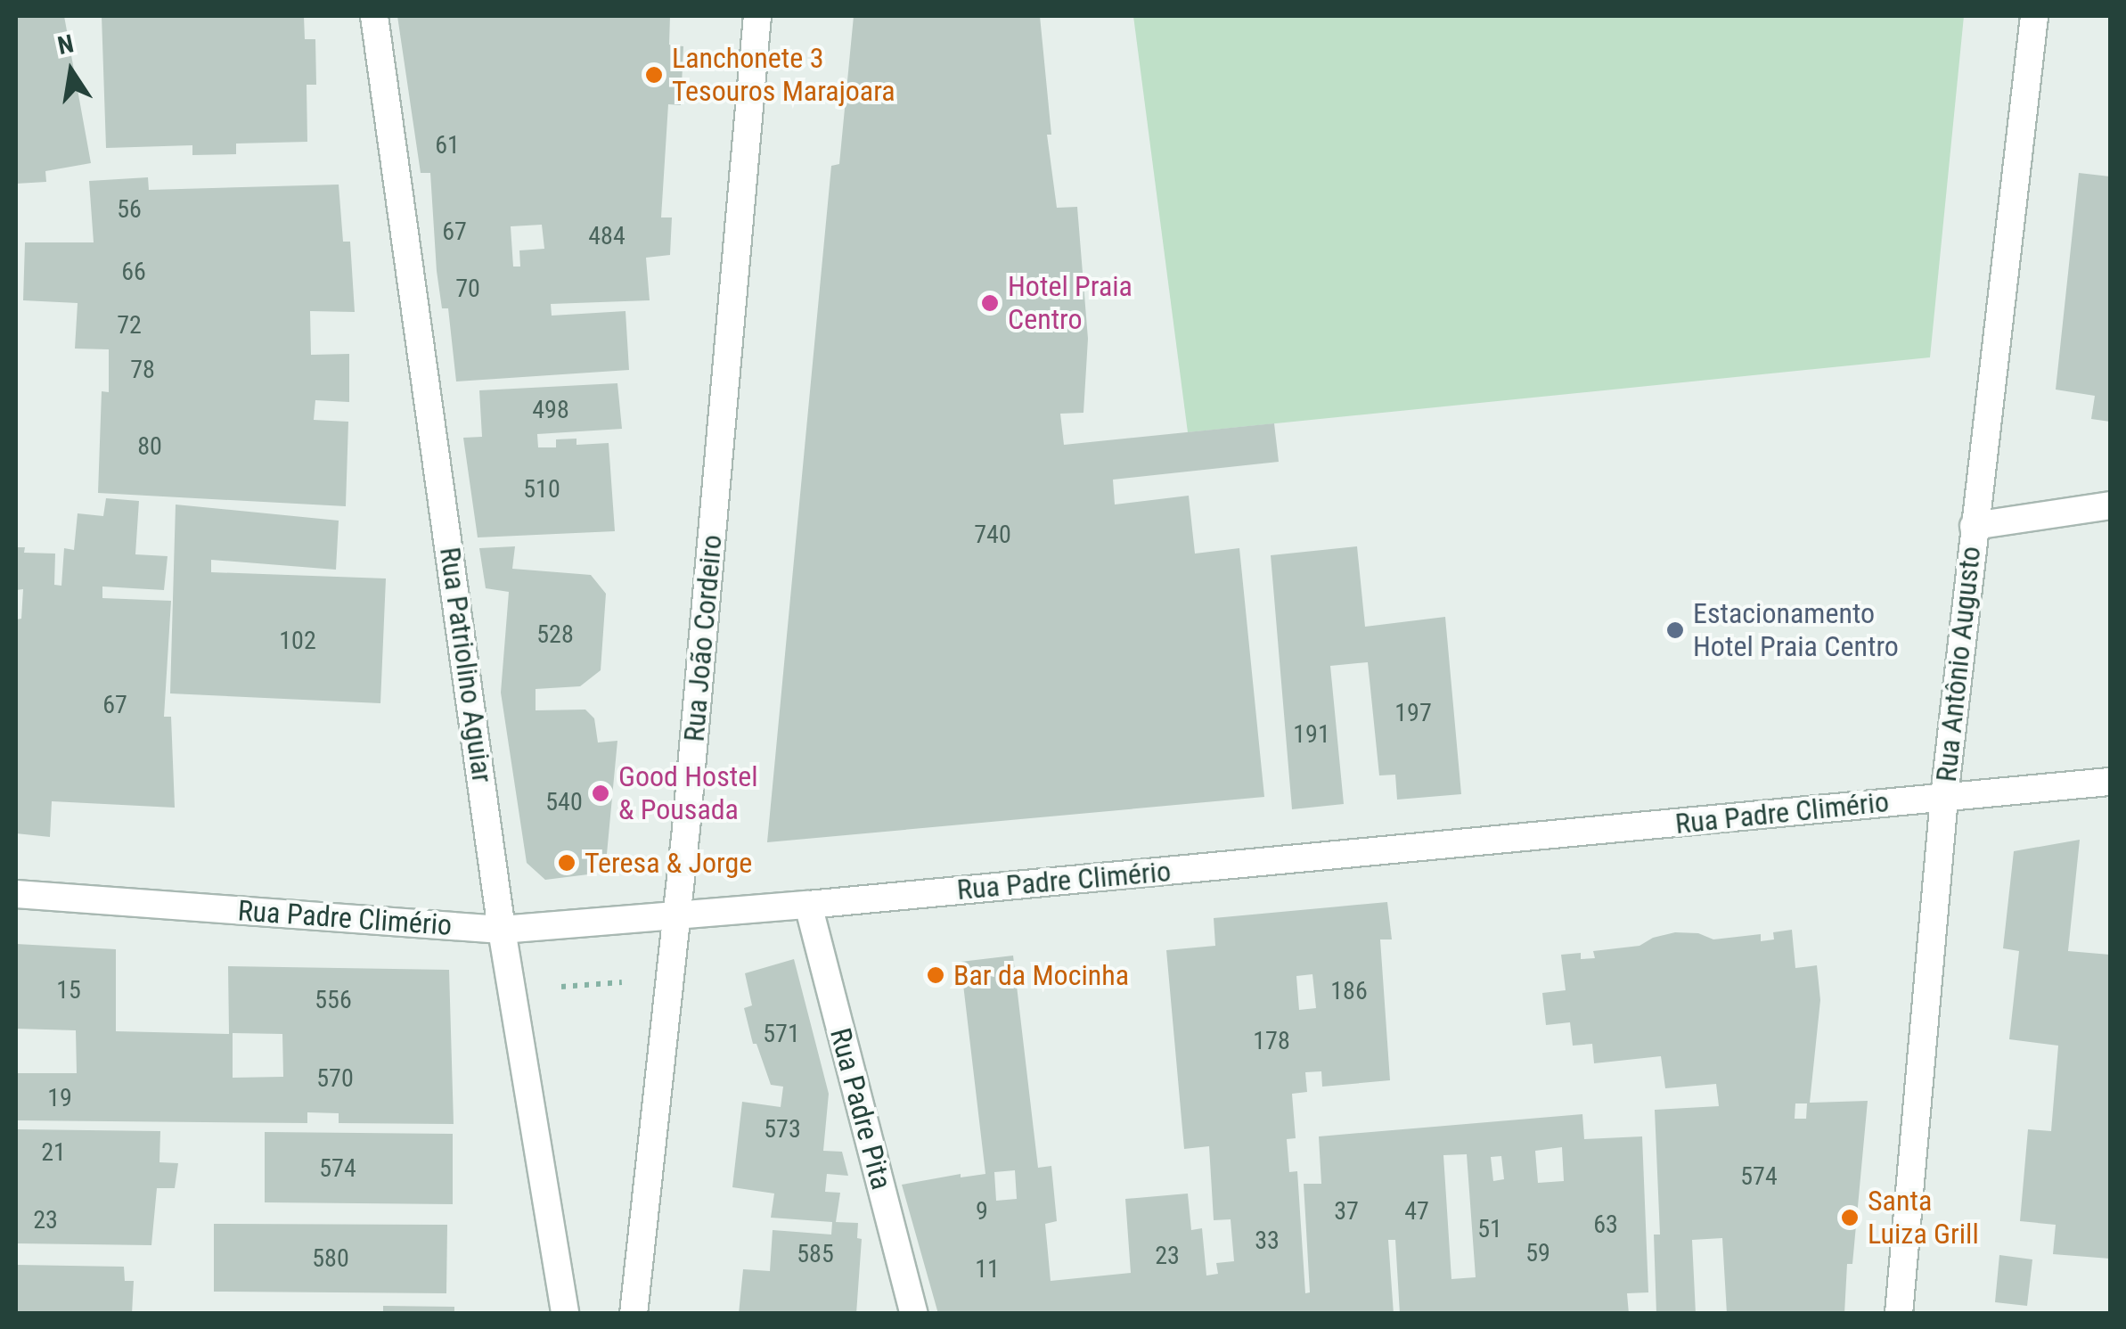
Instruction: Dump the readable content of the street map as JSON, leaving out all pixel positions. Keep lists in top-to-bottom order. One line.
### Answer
{"streets":{"street":["Rua João Cordeiro","Rua Antônio Augusto","Rua Patriolino Aguiar","Rua Padre Climério","Rua Padre Pita"]},"crossings":[["Rua João Cordeiro","Rua Padre Climério"],["Rua Antônio Augusto","Rua Padre Climério"],["Rua Patriolino Aguiar","Rua Padre Climério"],["Rua Padre Climério","Rua Padre Pita"]],"places":["Lanchonete 3 Tesouros Marajoara","Hotel Praia Centro","Estacionamento Hotel Praia Centro","Good Hostel & Pousada","Teresa & Jorge","Bar da Mocinha","Santa Luiza Grill"],"house_numbers":["61","56","67","484","66","70","72","78","498","80","510","740","528","102","67","197","191","540","15","186","556","571","178","570","19","573","21","574","574","9","37","47","23","63","51","33","59","585","23","580","11"],"north":"top"}
